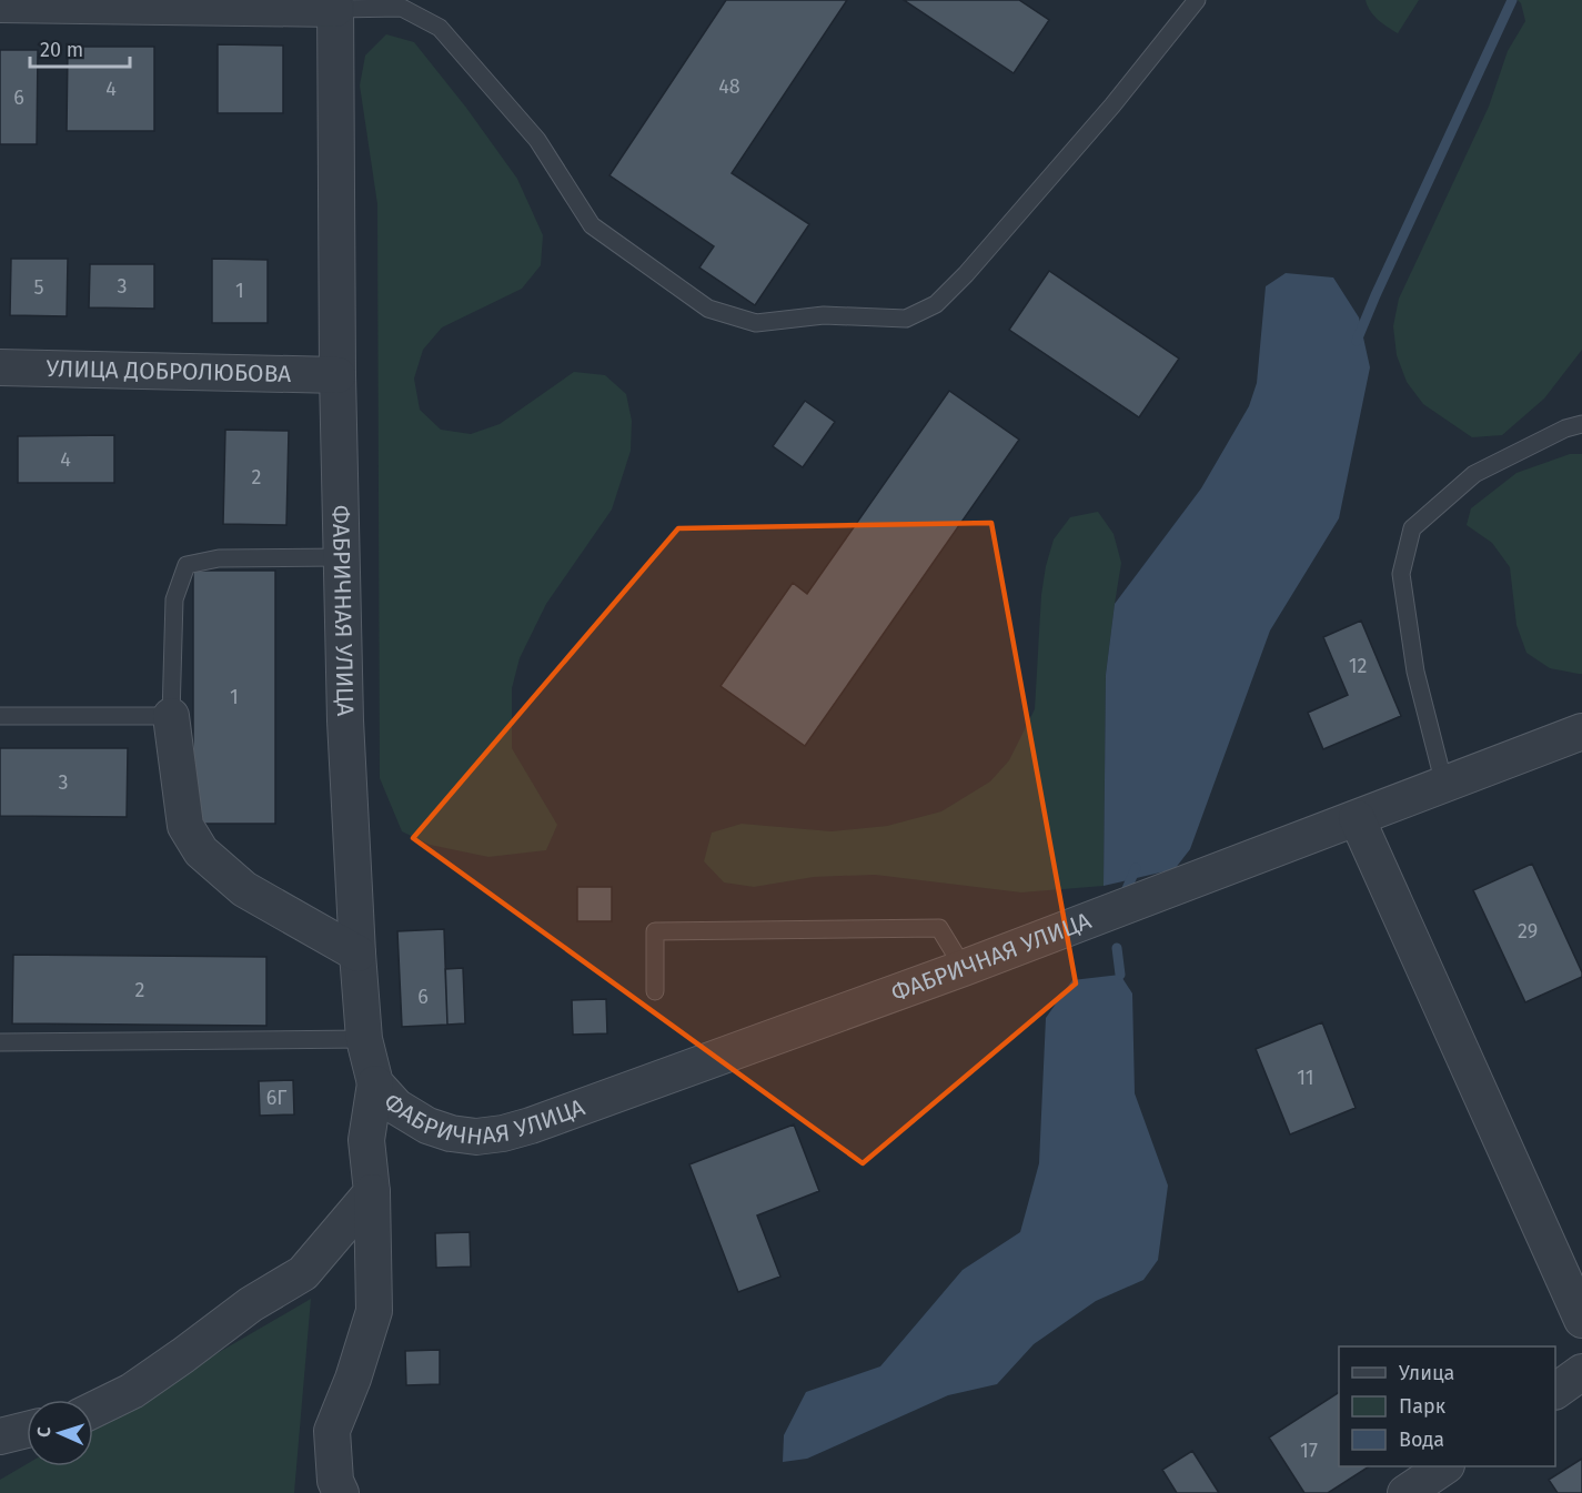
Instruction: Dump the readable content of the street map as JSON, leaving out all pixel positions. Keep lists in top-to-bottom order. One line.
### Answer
{"streets":{"street":["УЛИЦА ДОБРОЛЮБОВА","ФАБРИЧНАЯ УЛИЦА"]},"crossings":[["УЛИЦА ДОБРОЛЮБОВА","ФАБРИЧНАЯ УЛИЦА"]],"house_numbers":["48","4","6","3","5","1","4","2","12","1","3","29","2","6","11","6Г","17"],"legend":["Улица","Парк","Вода"],"scale_bar":"20 m","north":"left"}
